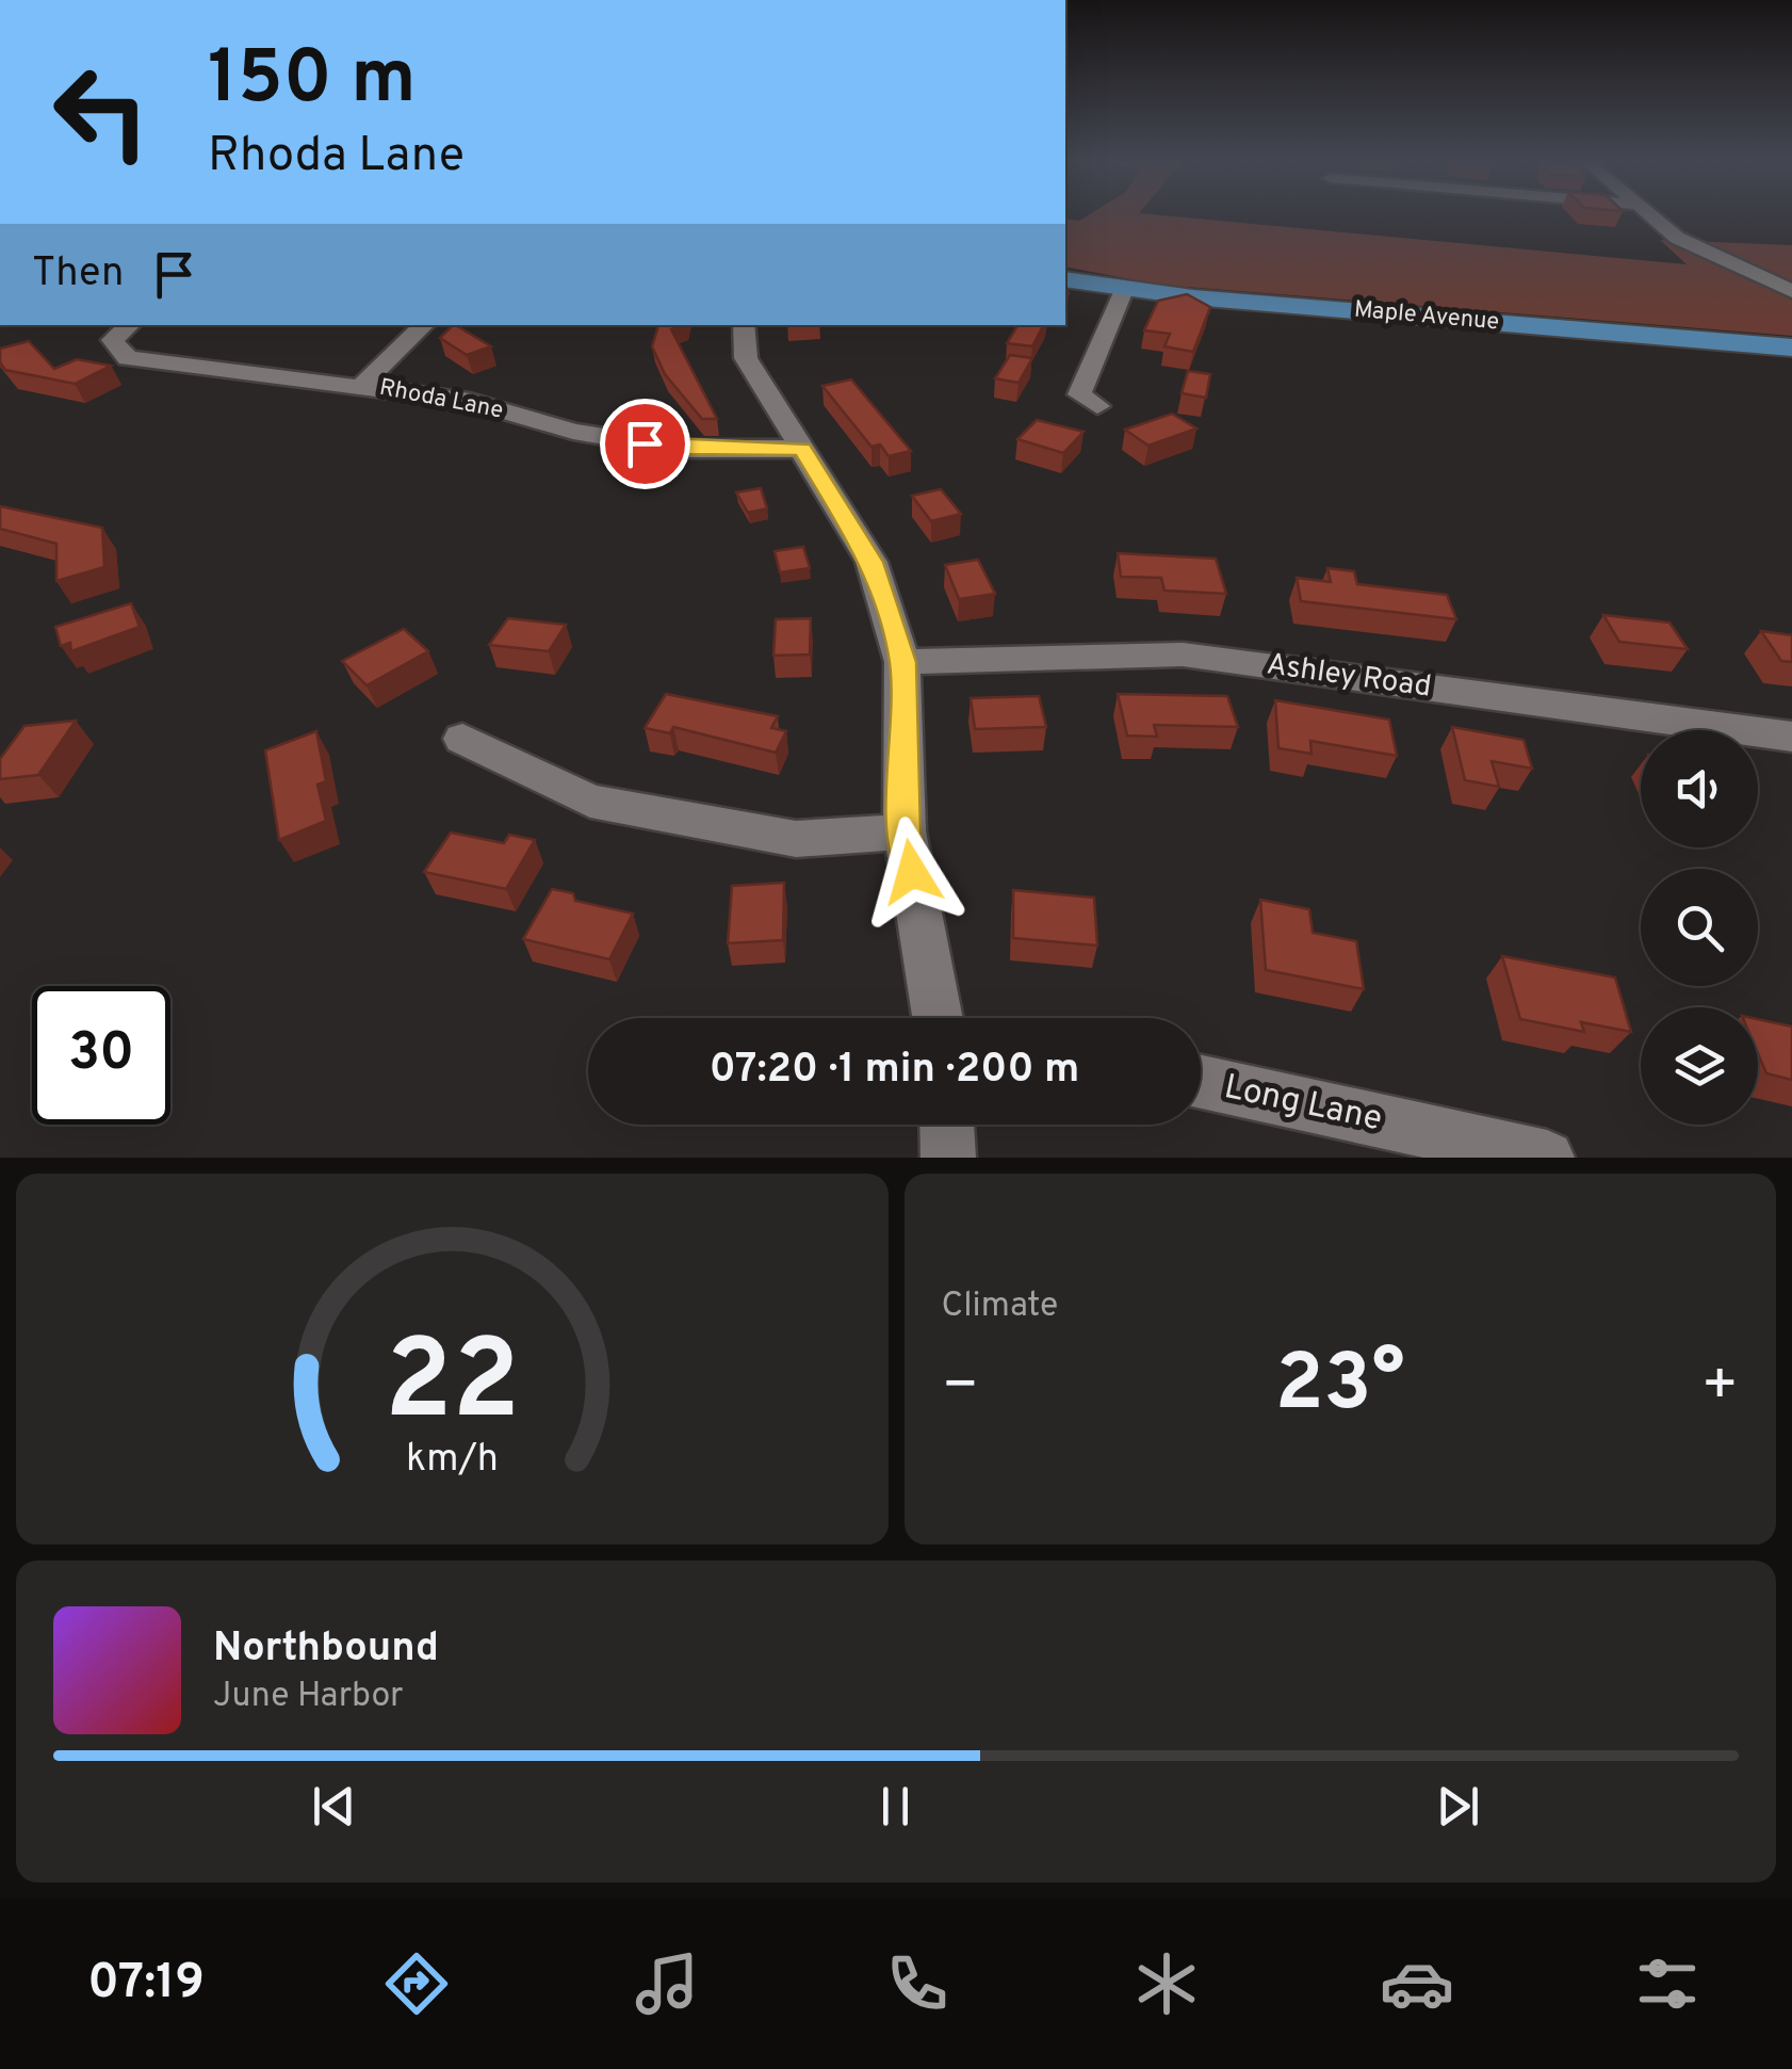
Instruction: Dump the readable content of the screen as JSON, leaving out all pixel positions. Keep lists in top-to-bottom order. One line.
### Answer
{"streets":{"main road":["Maple Avenue"],"street":["Rhoda Lane","Ashley Road","Long Lane"]},"page":{"turn":["150 m","Rhoda Lane"],"then":"Then","limit":"30","trip":"07:20 · 1 min · 200 m","tile":"Climate","heat":["−","23°","+"],"song":["Northbound","June Harbor"],"tabs":"07:19","gauge":["22","km/h"]}}
